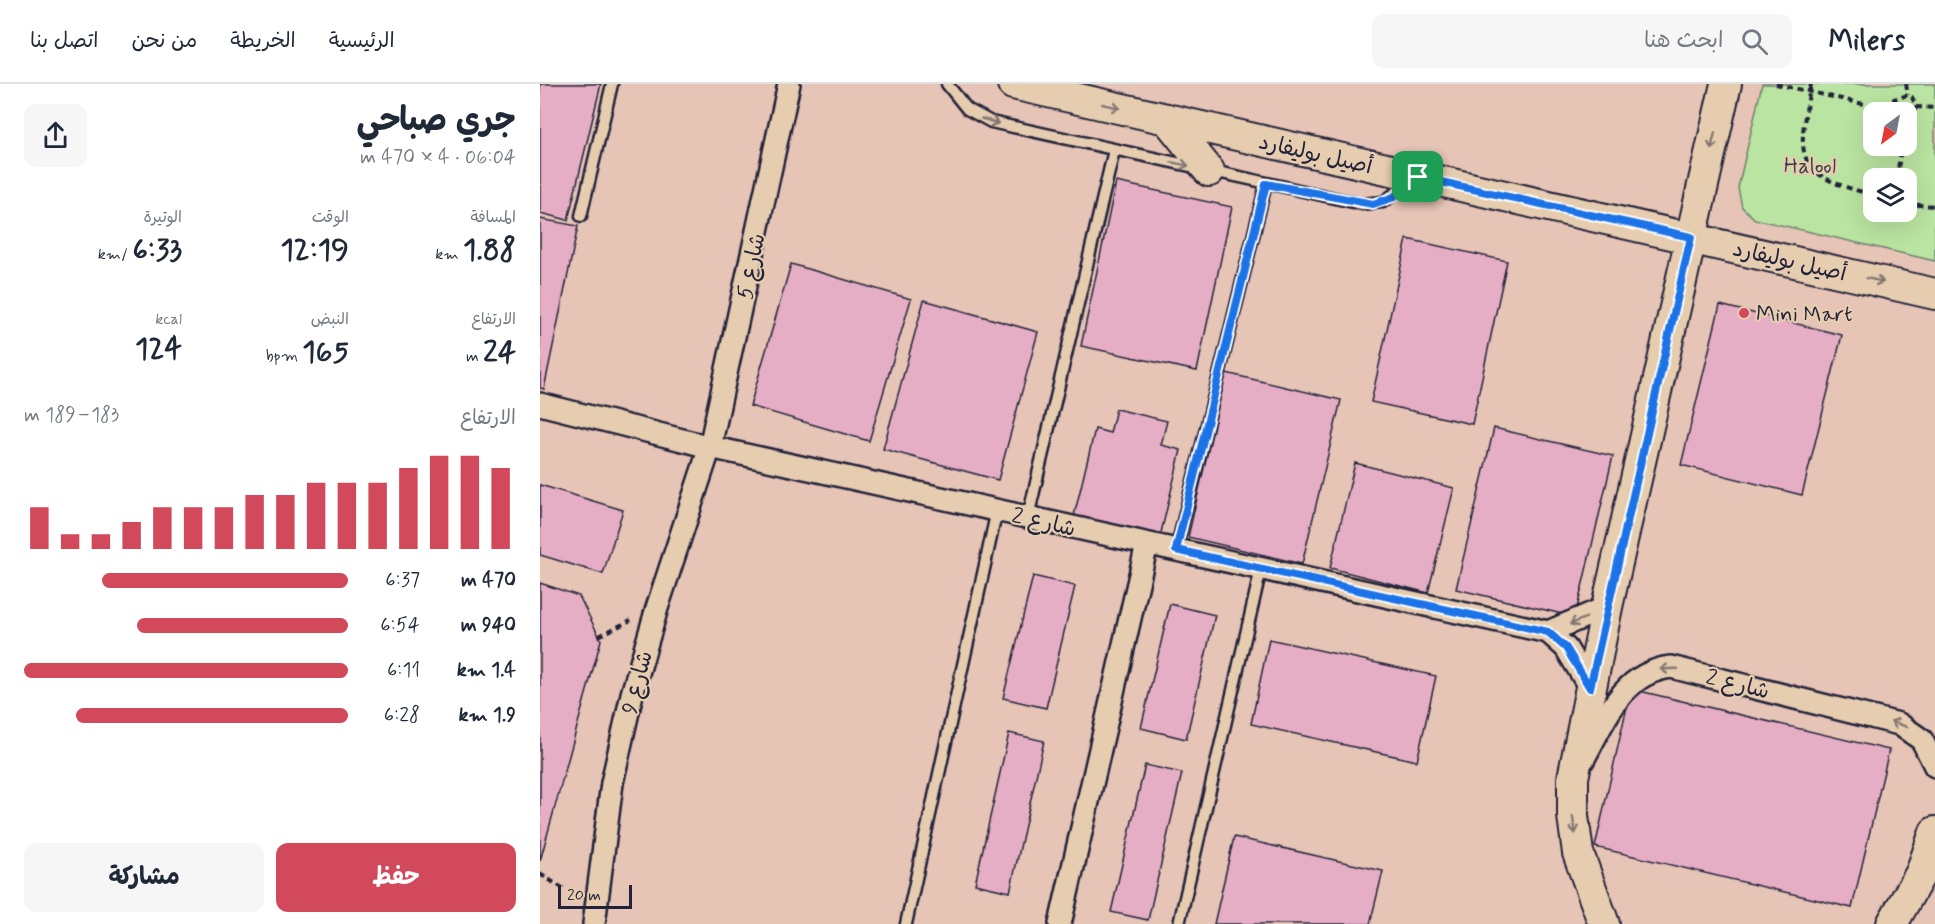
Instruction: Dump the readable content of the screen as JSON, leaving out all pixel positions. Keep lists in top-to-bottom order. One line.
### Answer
{"streets":{"street":["أصيل بوليفارد","شارع 5","شارع 2","شارع 9"]},"crossings":[["شارع 5","شارع 2"],["شارع 5","شارع 9"],["شارع 2","شارع 9"]],"one_way":["أصيل بوليفارد"],"parks":["Halool"],"places":["Mini Mart"],"scale_bar":"20 m","north":"bottom left","page":{"header":"Milers","search":"ابحث هنا","nav":["الرئيسية","الخريطة","من نحن","اتصل بنا"],"heading":["جري صباحي","06:04 · 4 × 470 m"],"stats":[["المسافة","1.88 km"],["الوقت","12:19"],["الوتيرة","6:33 /km"],["الارتفاع","24 m"],["النبض","165 bpm"],["kcal","124"]],"chart":["الارتفاع","183–189 m"],"list":[{"name":"470 m","note":"6:37"},{"name":"940 m","note":"6:54"},{"name":"1.4 km","note":"6:11"},{"name":"1.9 km","note":"6:28"}],"buttons":["حفظ","مشاركة"],"scale":"20 m"}}
